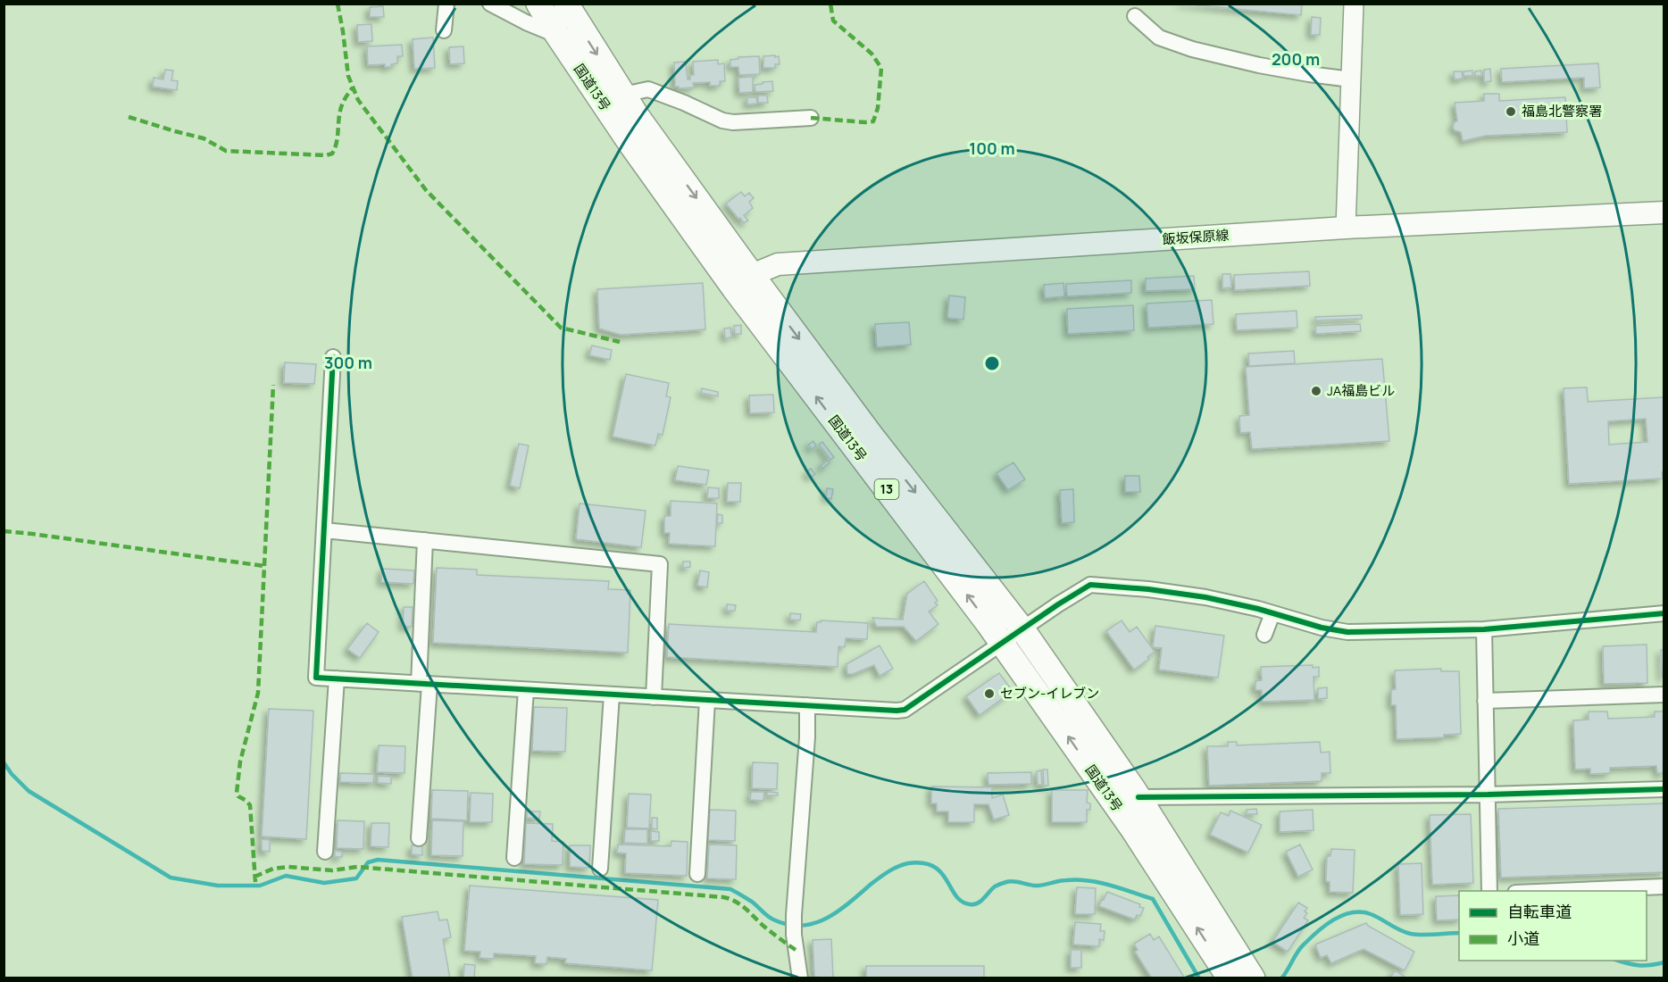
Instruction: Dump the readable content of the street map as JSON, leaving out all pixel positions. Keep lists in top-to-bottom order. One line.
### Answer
{"streets":{"highway":["国道13号","13"],"main road":["飯坂保原線"]},"crossings":[["国道13号","飯坂保原線"]],"places":["福島北警察署","JA福島ビル","セブン-イレブン"],"legend":["自転車道","小道"],"rings":["200 m","100 m","300 m"]}
